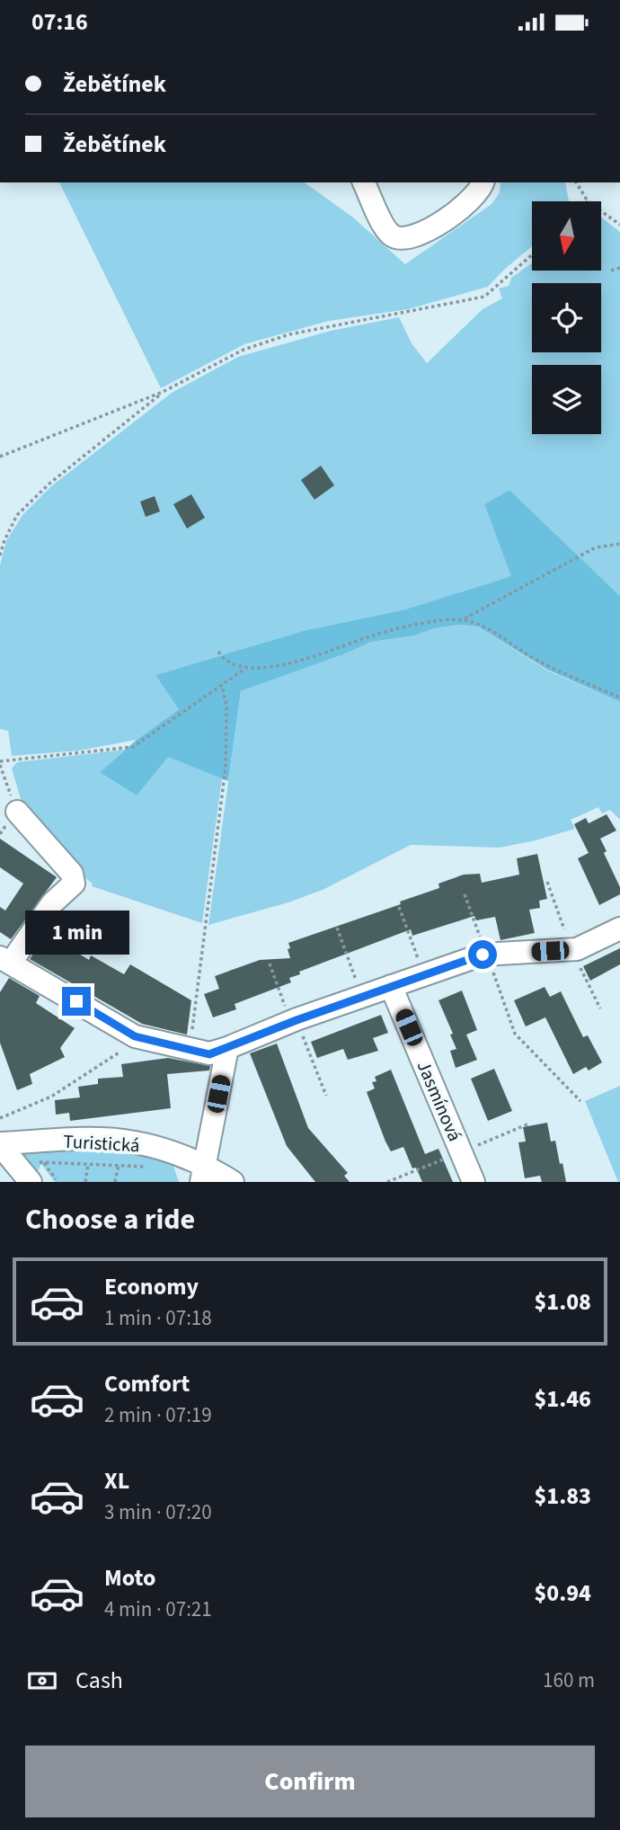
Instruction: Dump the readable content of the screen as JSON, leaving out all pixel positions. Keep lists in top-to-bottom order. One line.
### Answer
{"streets":{"street":["Jasmínová","Turistická"]},"north":"bottom","page":{"status":"07:16","banner":["Žebětínek","Žebětínek"],"bubble":"1 min","heading":"Choose a ride","list":[{"name":"Economy","note":"1 min · 07:18","value":"$1.08"},{"name":"Comfort","note":"2 min · 07:19","value":"$1.46"},{"name":"XL","note":"3 min · 07:20","value":"$1.83"},{"name":"Moto","note":"4 min · 07:21","value":"$0.94"}],"pay":["Cash","160 m"],"buttons":"Confirm"}}
